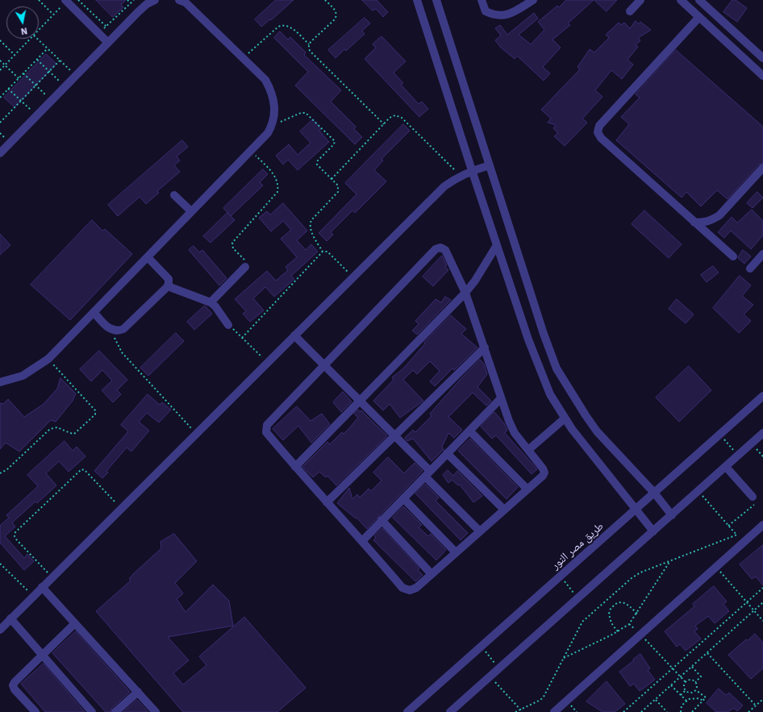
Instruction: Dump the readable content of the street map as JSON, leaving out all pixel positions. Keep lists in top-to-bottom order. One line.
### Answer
{"streets":{"street":["طريق مصر النور"]},"north":"bottom"}
